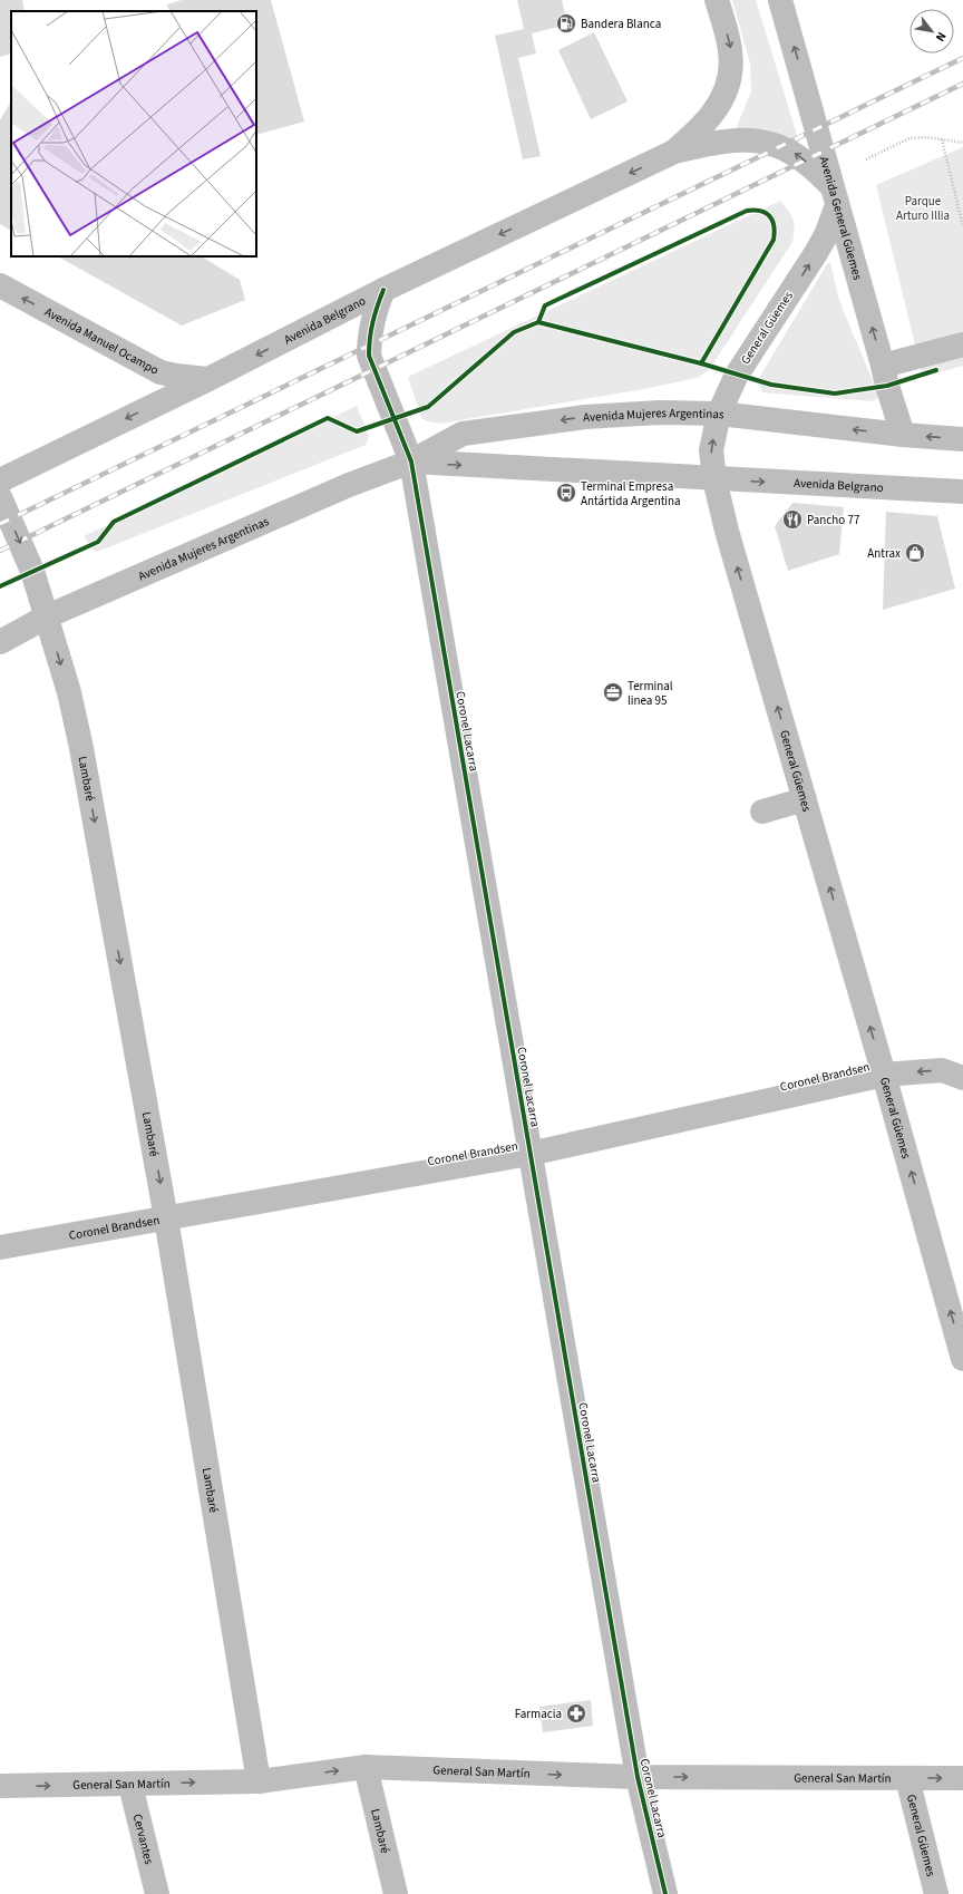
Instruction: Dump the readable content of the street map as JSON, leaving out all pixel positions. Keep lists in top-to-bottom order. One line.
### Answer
{"streets":{"street":["Avenida General Güemes","Avenida Belgrano","General Güemes","Avenida Manuel Ocampo","Avenida Mujeres Argentinas","Coronel Lacarra","Lambaré","Coronel Brandsen","General San Martín","Cervantes"]},"crossings":[["Avenida General Güemes","General Güemes"],["Avenida General Güemes","Avenida Mujeres Argentinas"],["Avenida Belgrano","General Güemes"],["Avenida Belgrano","Avenida Manuel Ocampo"],["Avenida Belgrano","Avenida Mujeres Argentinas"],["Avenida Belgrano","Coronel Lacarra"],["General Güemes","Avenida Mujeres Argentinas"],["General Güemes","Coronel Brandsen"],["General Güemes","General San Martín"],["Avenida Mujeres Argentinas","Coronel Lacarra"],["Avenida Mujeres Argentinas","Lambaré"],["Coronel Lacarra","Coronel Brandsen"],["Coronel Lacarra","General San Martín"],["Lambaré","Coronel Brandsen"],["Lambaré","General San Martín"],["General San Martín","Cervantes"]],"one_way":["Avenida General Güemes","General Güemes","Avenida Manuel Ocampo","Lambaré","General San Martín"],"parks":["Parque Arturo Illia"],"places":{"fuel station":["Bandera Blanca"],"bus stop":["Terminal Empresa Antártida Argentina"],"restaurant":["Pancho 77"],"shop":["Antrax"],"office":["Terminal linea 95"],"pharmacy":["Farmacia"]},"north":"bottom right"}
